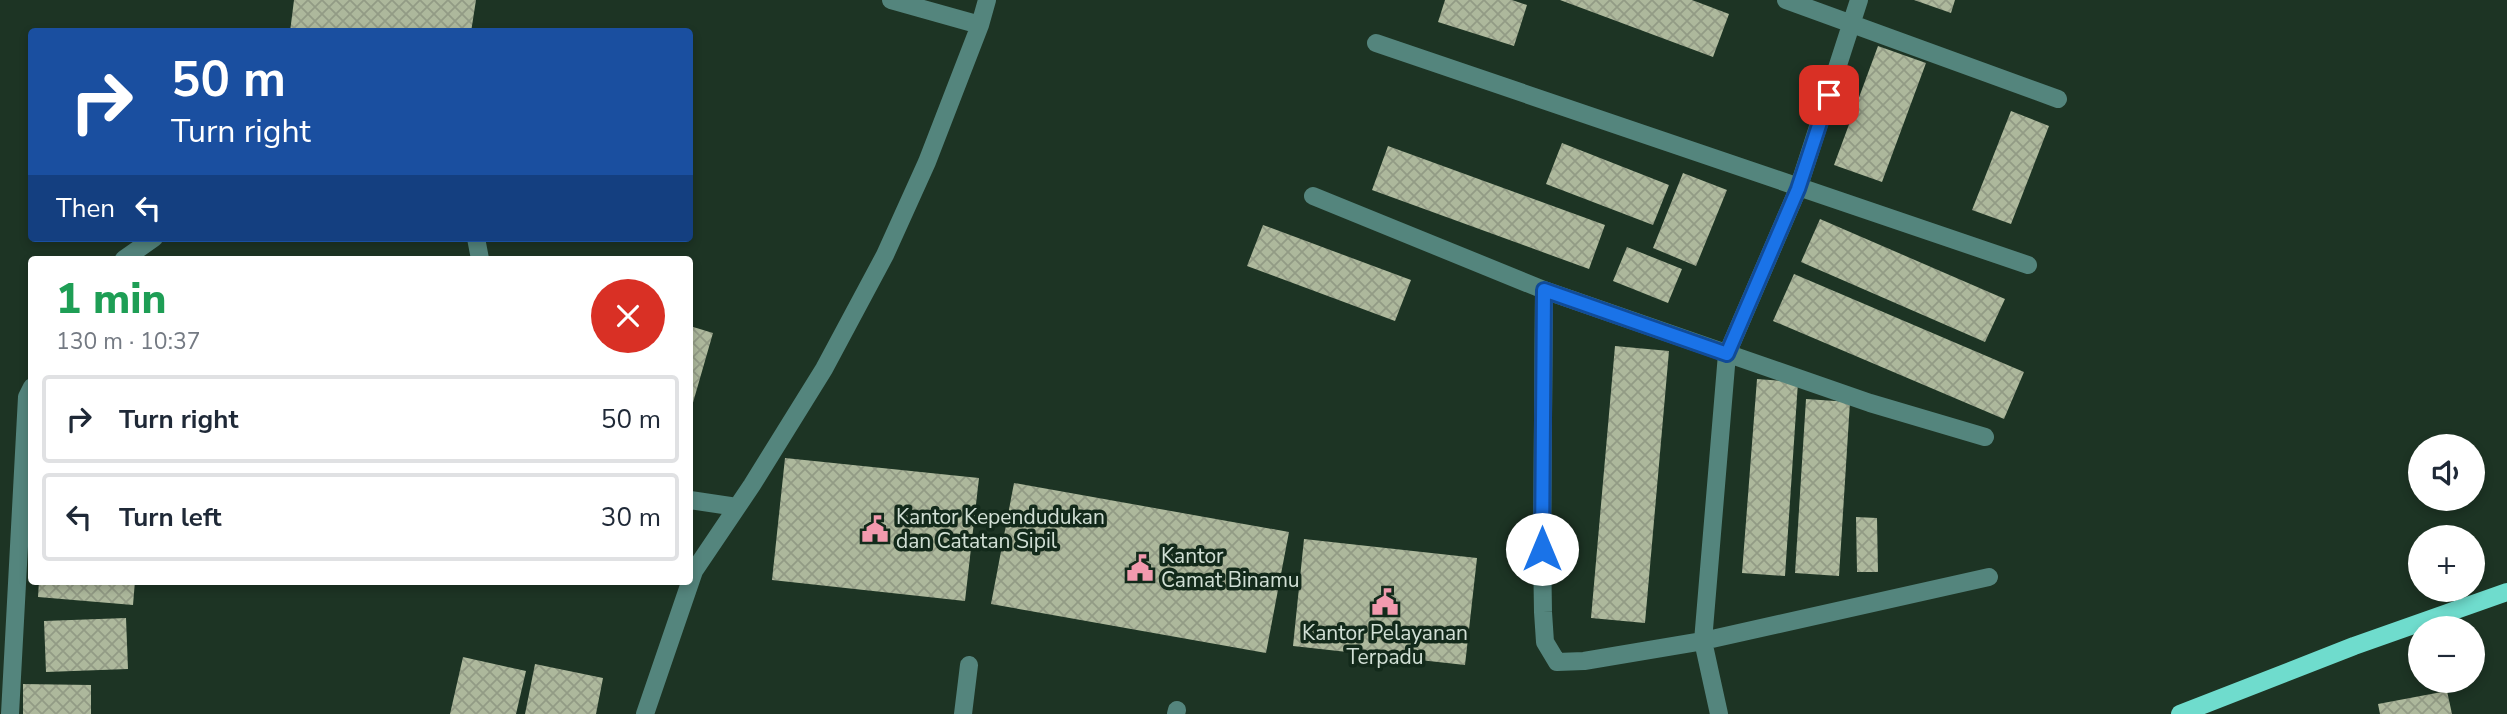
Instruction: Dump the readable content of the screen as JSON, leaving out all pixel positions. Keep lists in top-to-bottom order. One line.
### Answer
{"places":{"public building":["Kantor Kependudukan dan Catatan Sipil","Kantor Camat Binamu","Kantor Pelayanan Terpadu"]},"page":{"turn":["50 m","Turn right"],"then":"Then","heading":["1 min","130 m · 10:37"],"list":[{"name":"Turn right","value":"50 m"},{"name":"Turn left","value":"30 m"}],"map_buttons":["+","−"]}}
